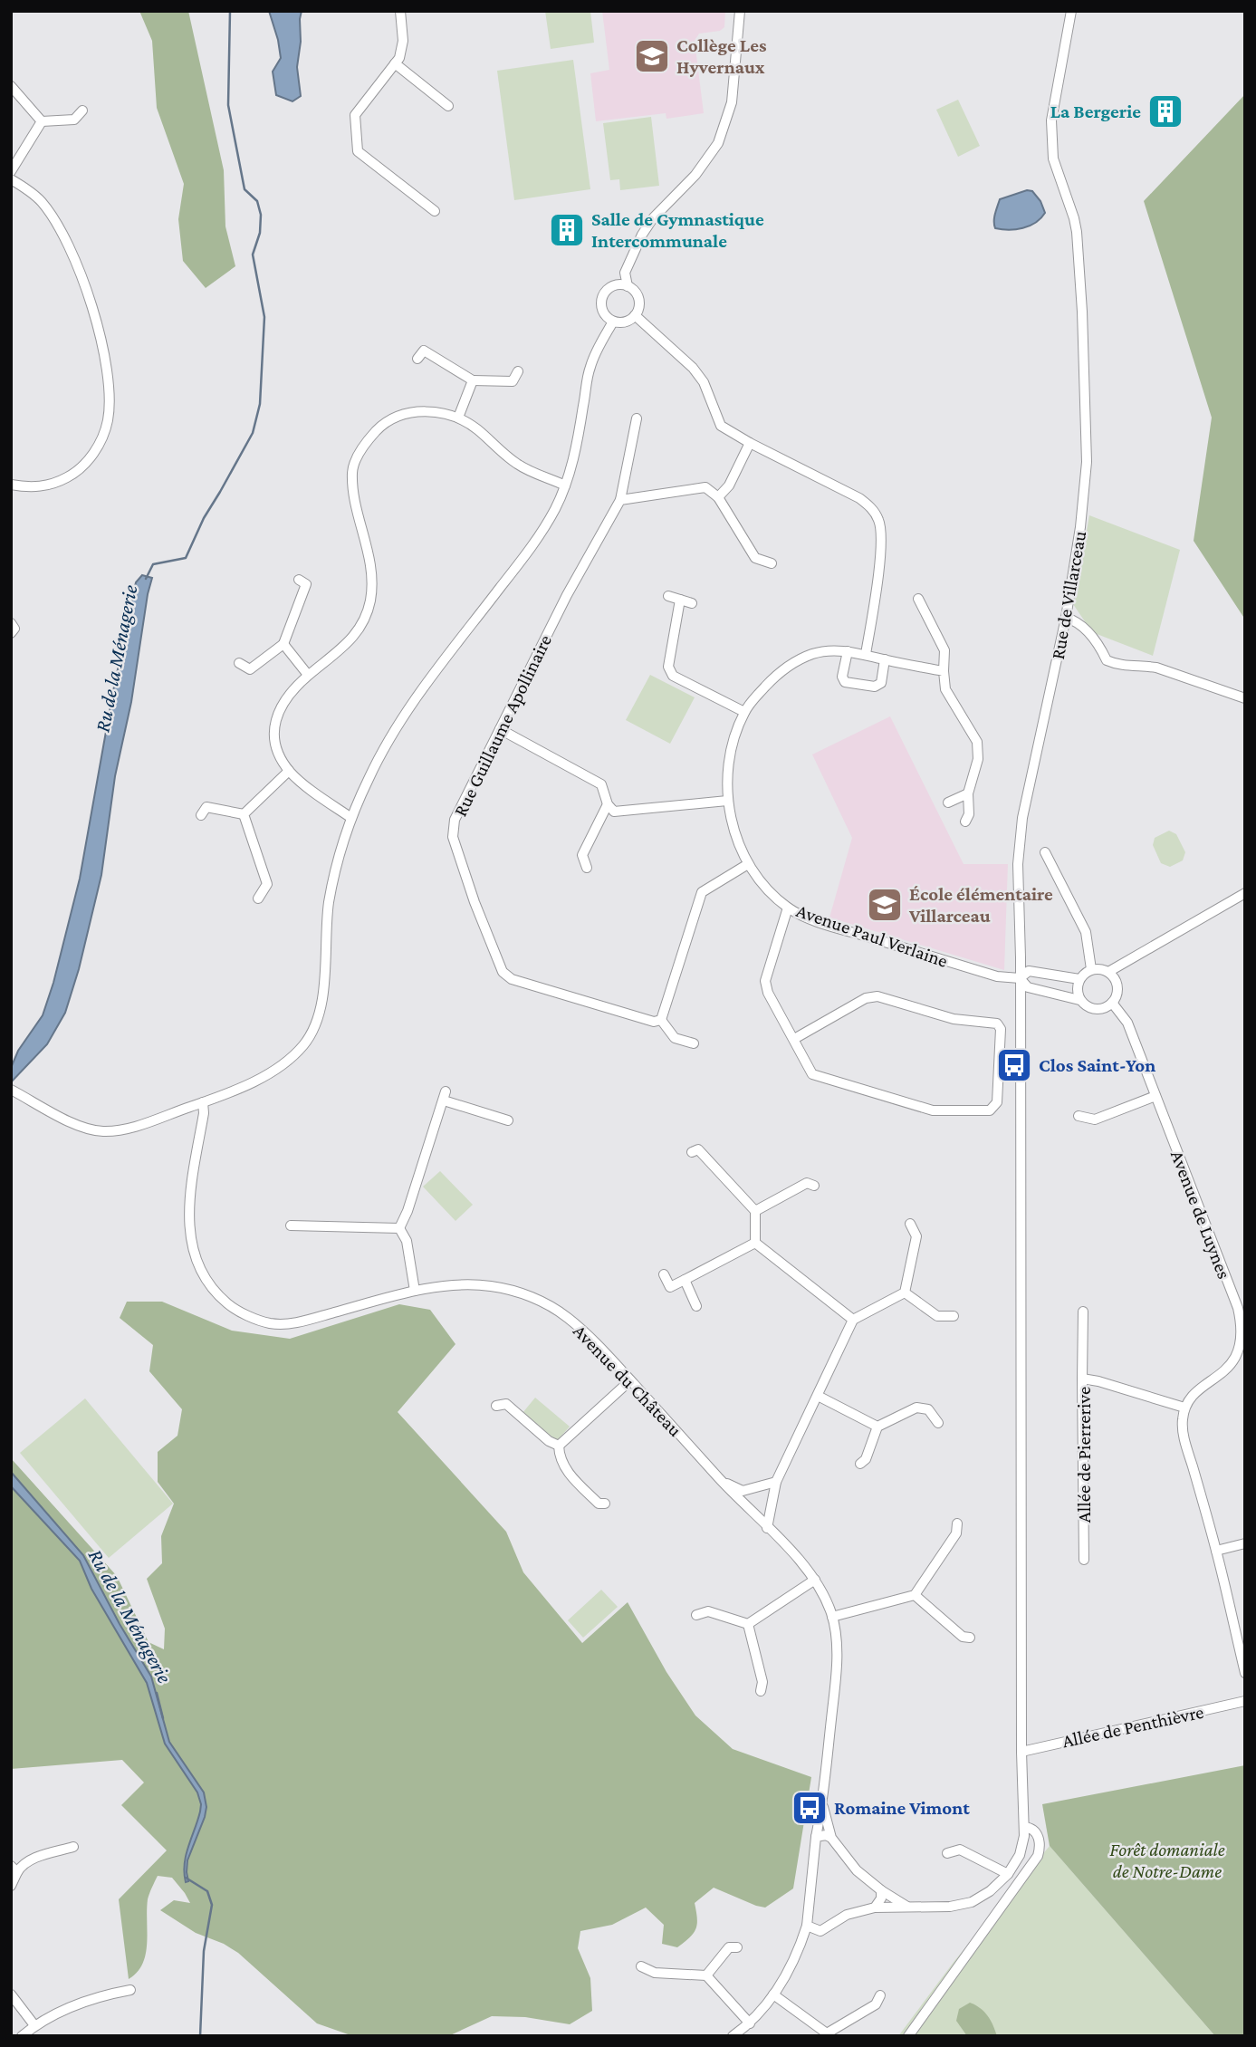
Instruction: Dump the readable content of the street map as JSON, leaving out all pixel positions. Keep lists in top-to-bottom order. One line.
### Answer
{"streets":{"street":["Rue de Villarceau","Rue Guillaume Apollinaire","Avenue Paul Verlaine","Avenue de Luynes","Avenue du Château","Allée de Pierrerive","Allée de Penthièvre"]},"crossings":[["Rue de Villarceau","Avenue Paul Verlaine"],["Rue de Villarceau","Allée de Penthièvre"],["Avenue de Luynes","Allée de Pierrerive"]],"water":["Ru de la Ménagerie"],"parks":["Forêt domaniale de Notre-Dame"],"places":{"school or university":["Collège Les Hyvernaux","École élémentaire Villarceau"],"building":["La Bergerie","Salle de Gymnastique Intercommunale"],"bus stop":["Clos Saint-Yon","Romaine Vimont"]}}
